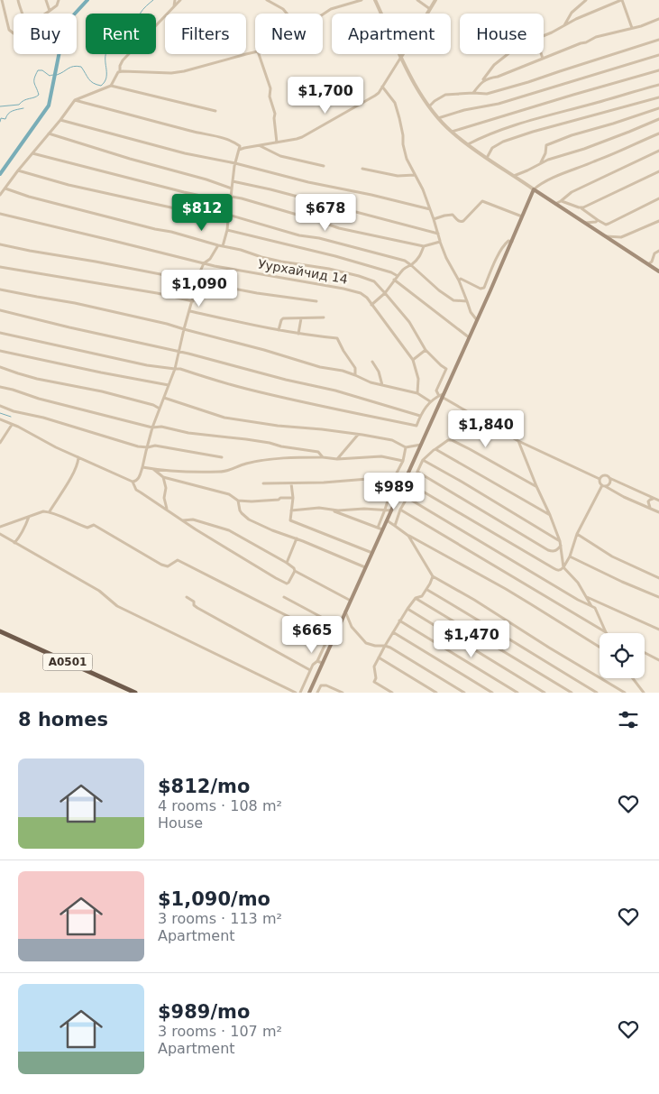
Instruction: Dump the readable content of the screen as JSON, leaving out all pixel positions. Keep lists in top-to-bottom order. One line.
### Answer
{"streets":{"highway":["A0501"],"street":["Уурхайчид 14"]},"page":{"chip":["Buy","Rent","Filters","New","Apartment","House"],"price":["$1,700","$812","$678","$1,090","$1,840","$989","$665","$1,470"],"heading":"8 homes","list":[{"name":"$812/mo","note":"4 rooms · 108 m² · House"},{"name":"$1,090/mo","note":"3 rooms · 113 m² · Apartment"},{"name":"$989/mo","note":"3 rooms · 107 m² · Apartment"}]}}
